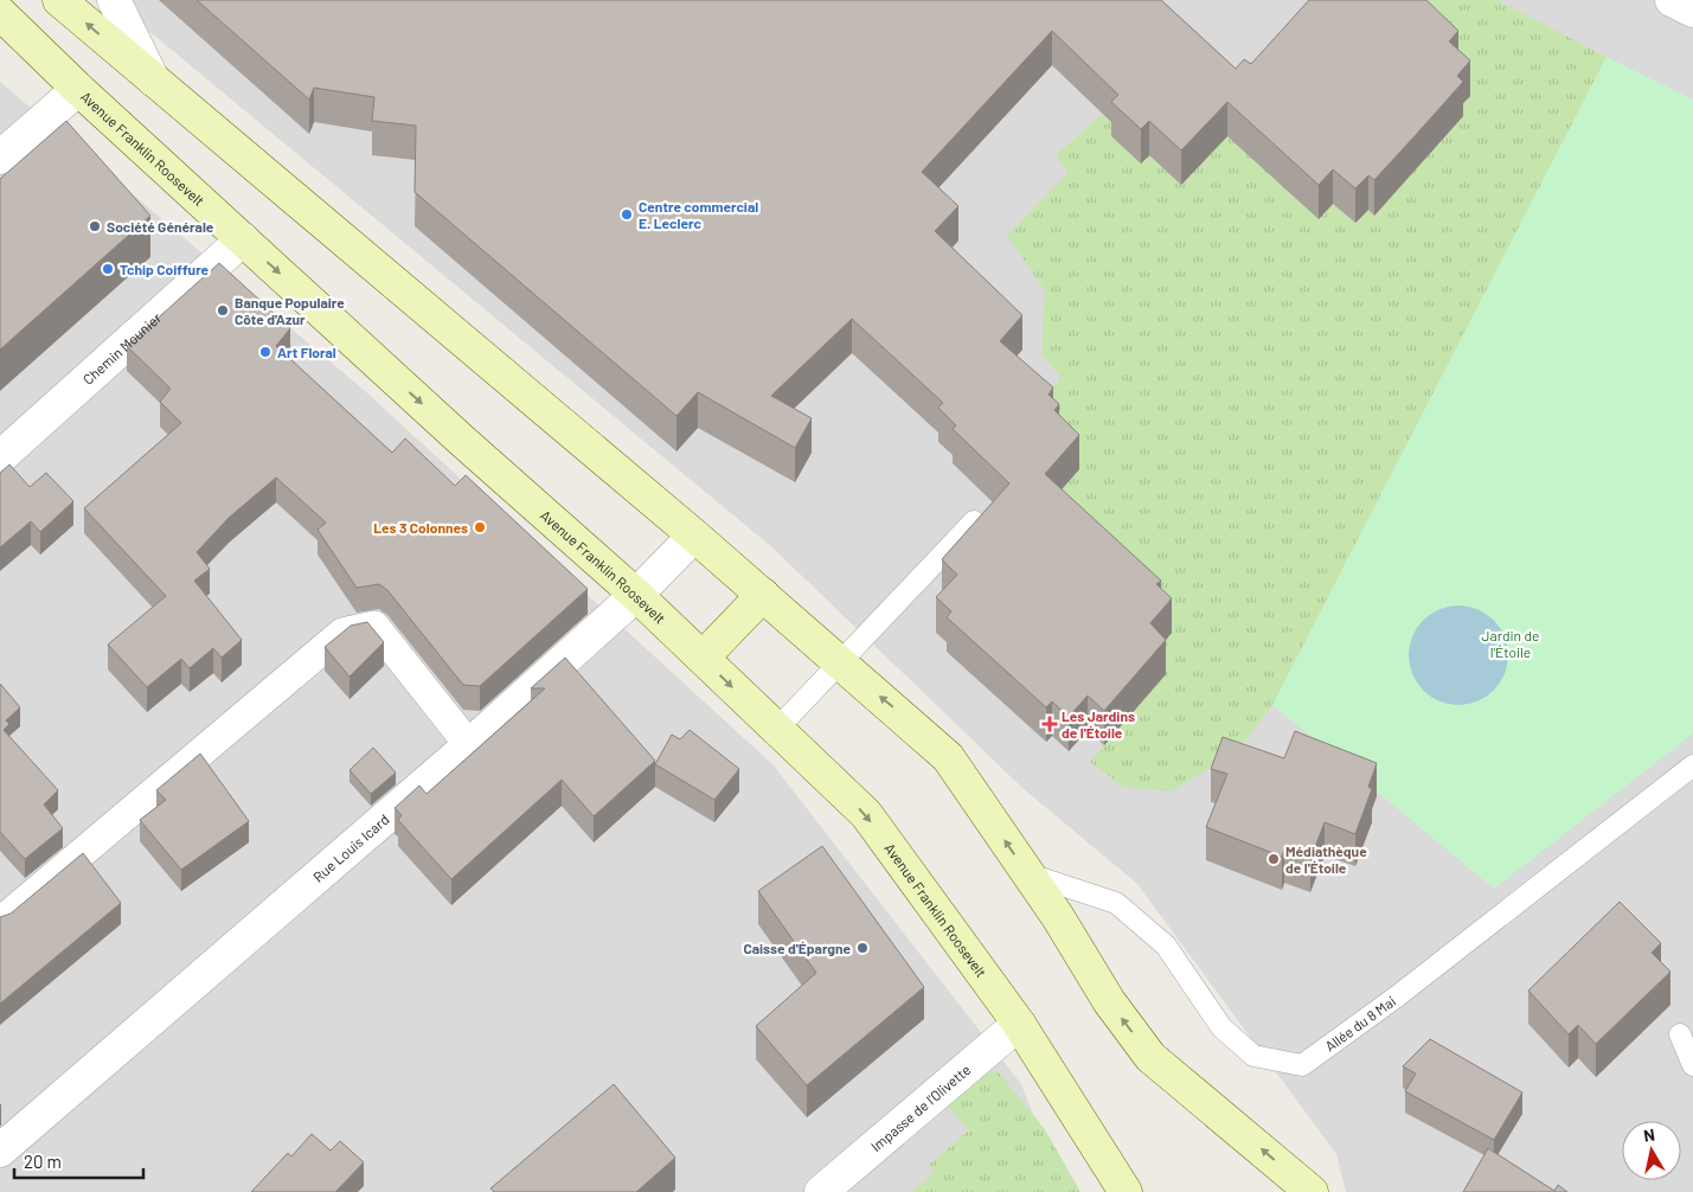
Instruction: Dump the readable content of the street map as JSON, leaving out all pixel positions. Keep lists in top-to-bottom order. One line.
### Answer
{"streets":{"main road":["Avenue Franklin Roosevelt"],"street":["Chemin Mounier","Rue Louis Icard","Impasse de l'Olivette"],"lane":["Allée du 8 Mai"]},"crossings":[["Avenue Franklin Roosevelt","Chemin Mounier"],["Avenue Franklin Roosevelt","Rue Louis Icard"],["Avenue Franklin Roosevelt","Impasse de l'Olivette"]],"parks":["Jardin de l'Étoile"],"places":{"other":["Centre commercial E. Leclerc","Société Générale","Tchip Coiffure","Banque Populaire Côte d'Azur","Art Floral","Les 3 Colonnes","Médiathèque de l'Étoile","Caisse d'Épargne"],"health":["Les Jardins de l'Étoile"]},"scale_bar":"20 m","north":"top"}
